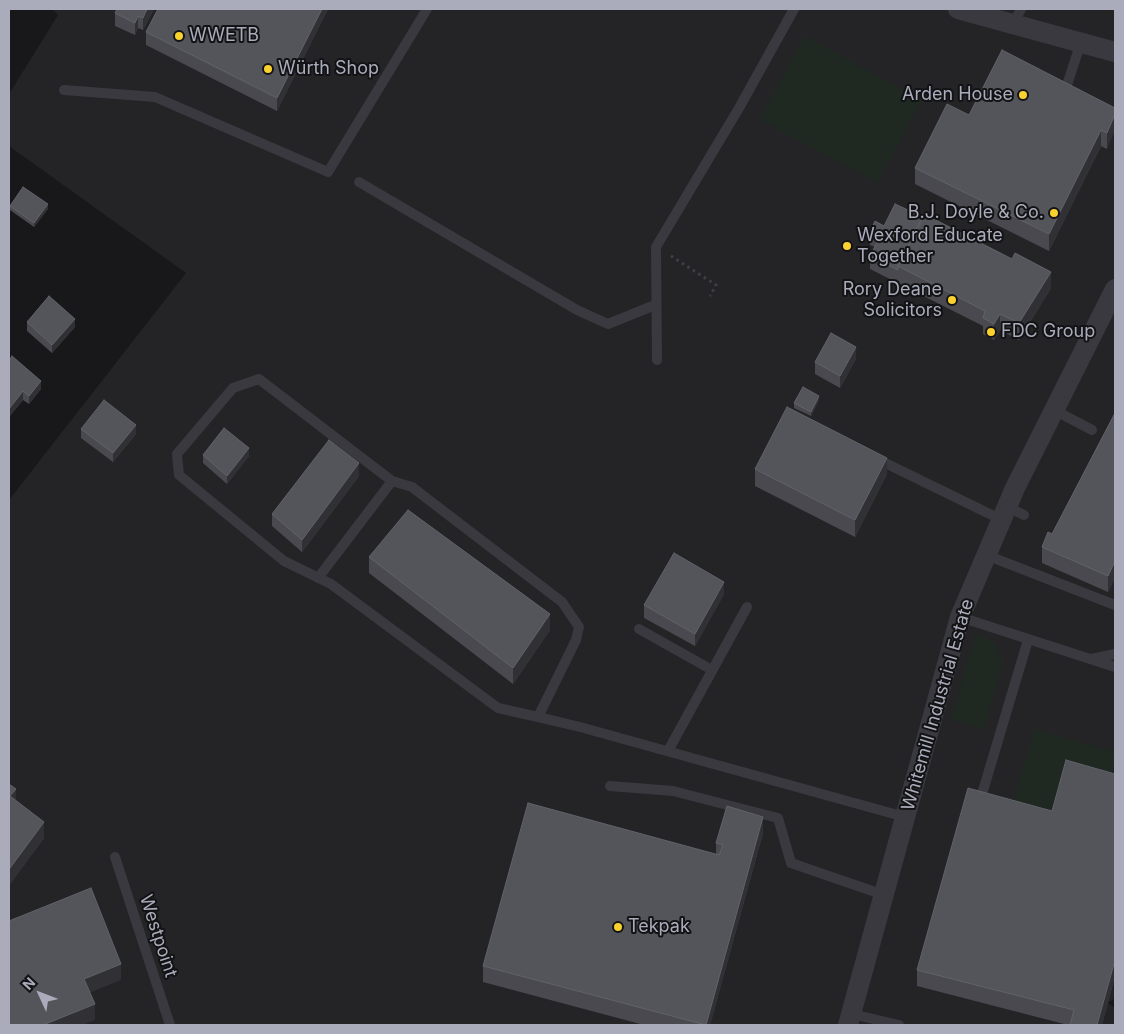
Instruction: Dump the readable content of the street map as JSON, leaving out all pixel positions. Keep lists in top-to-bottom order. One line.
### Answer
{"streets":{"street":["Whitemill Industrial Estate"],"lane":["Westpoint"]},"places":["WWETB","Würth Shop","Arden House","B.J. Doyle & Co.","Wexford Educate Together","Rory Deane Solicitors","FDC Group","Tekpak"],"north":"top left"}
